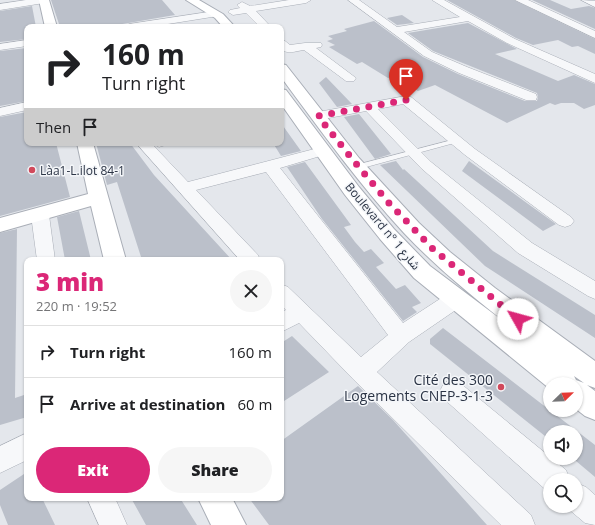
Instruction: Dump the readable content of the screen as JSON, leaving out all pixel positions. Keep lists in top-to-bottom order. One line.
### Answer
{"streets":{"main road":["Boulevard n° شارع 1"]},"places":["Làa1-L.ilot 84-1","Cité des 300 Logements CNEP-3-1-3"],"north":"top right","page":{"turn":["160 m","Turn right"],"then":"Then","heading":["3 min","220 m · 19:52"],"list":[{"name":"Turn right","value":"160 m"},{"name":"Arrive at destination","value":"60 m"}],"buttons":["Exit","Share"]}}
